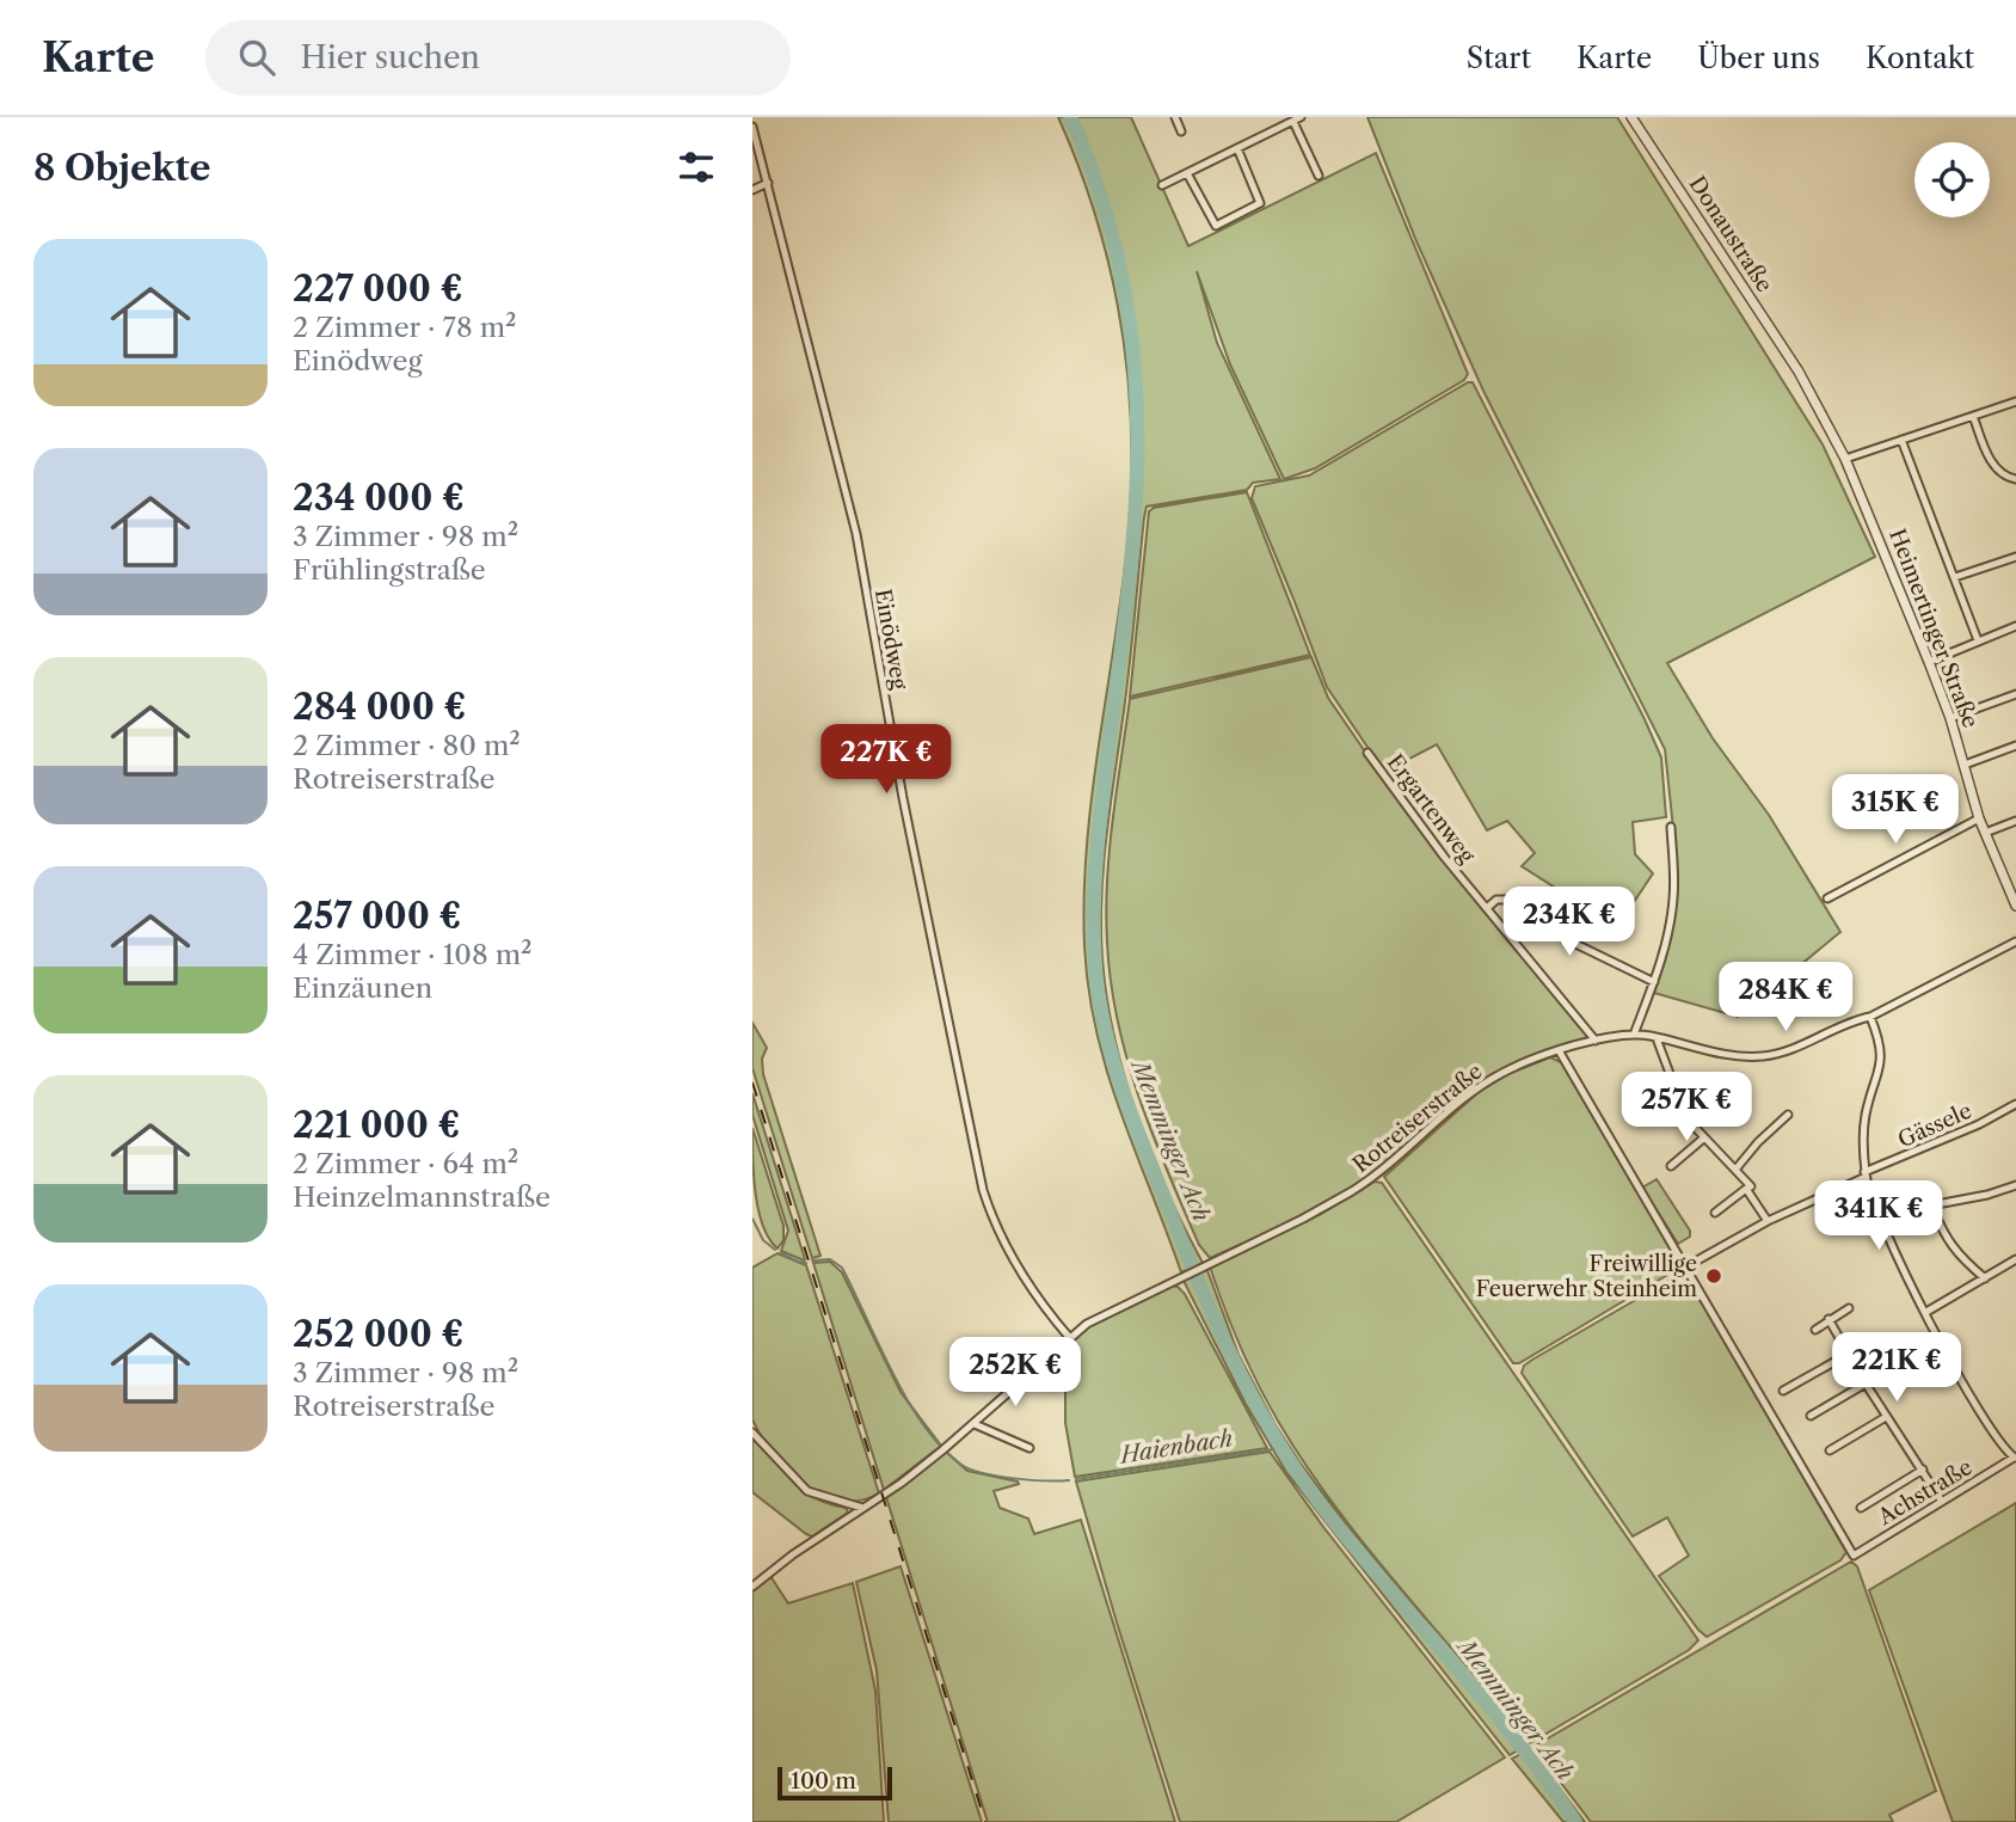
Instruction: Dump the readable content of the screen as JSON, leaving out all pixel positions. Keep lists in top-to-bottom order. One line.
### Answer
{"streets":{"street":["Donaustraße","Heimertinger Straße","Einödweg","Ergartenweg","Rotreiserstraße","Gässele","Achstraße"]},"crossings":[["Donaustraße","Heimertinger Straße"],["Einödweg","Rotreiserstraße"],["Ergartenweg","Rotreiserstraße"],["Gässele","Achstraße"]],"water":["Memminger Ach","Haienbach"],"places":["Freiwillige Feuerwehr Steinheim"],"scale_bar":"100 m","page":{"header":"Karte","search":"Hier suchen","nav":["Start","Karte","Über uns","Kontakt"],"heading":"8 Objekte","list":[{"name":"227 000 €","note":"2 Zimmer · 78 m² · Einödweg"},{"name":"234 000 €","note":"3 Zimmer · 98 m² · Frühlingstraße"},{"name":"284 000 €","note":"2 Zimmer · 80 m² · Rotreiserstraße"},{"name":"257 000 €","note":"4 Zimmer · 108 m² · Einzäunen"},{"name":"221 000 €","note":"2 Zimmer · 64 m² · Heinzelmannstraße"},{"name":"252 000 €","note":"3 Zimmer · 98 m² · Rotreiserstraße"}],"price":["227K €","315K €","234K €","284K €","257K €","341K €","221K €","252K €"],"scale":"100 m"}}
